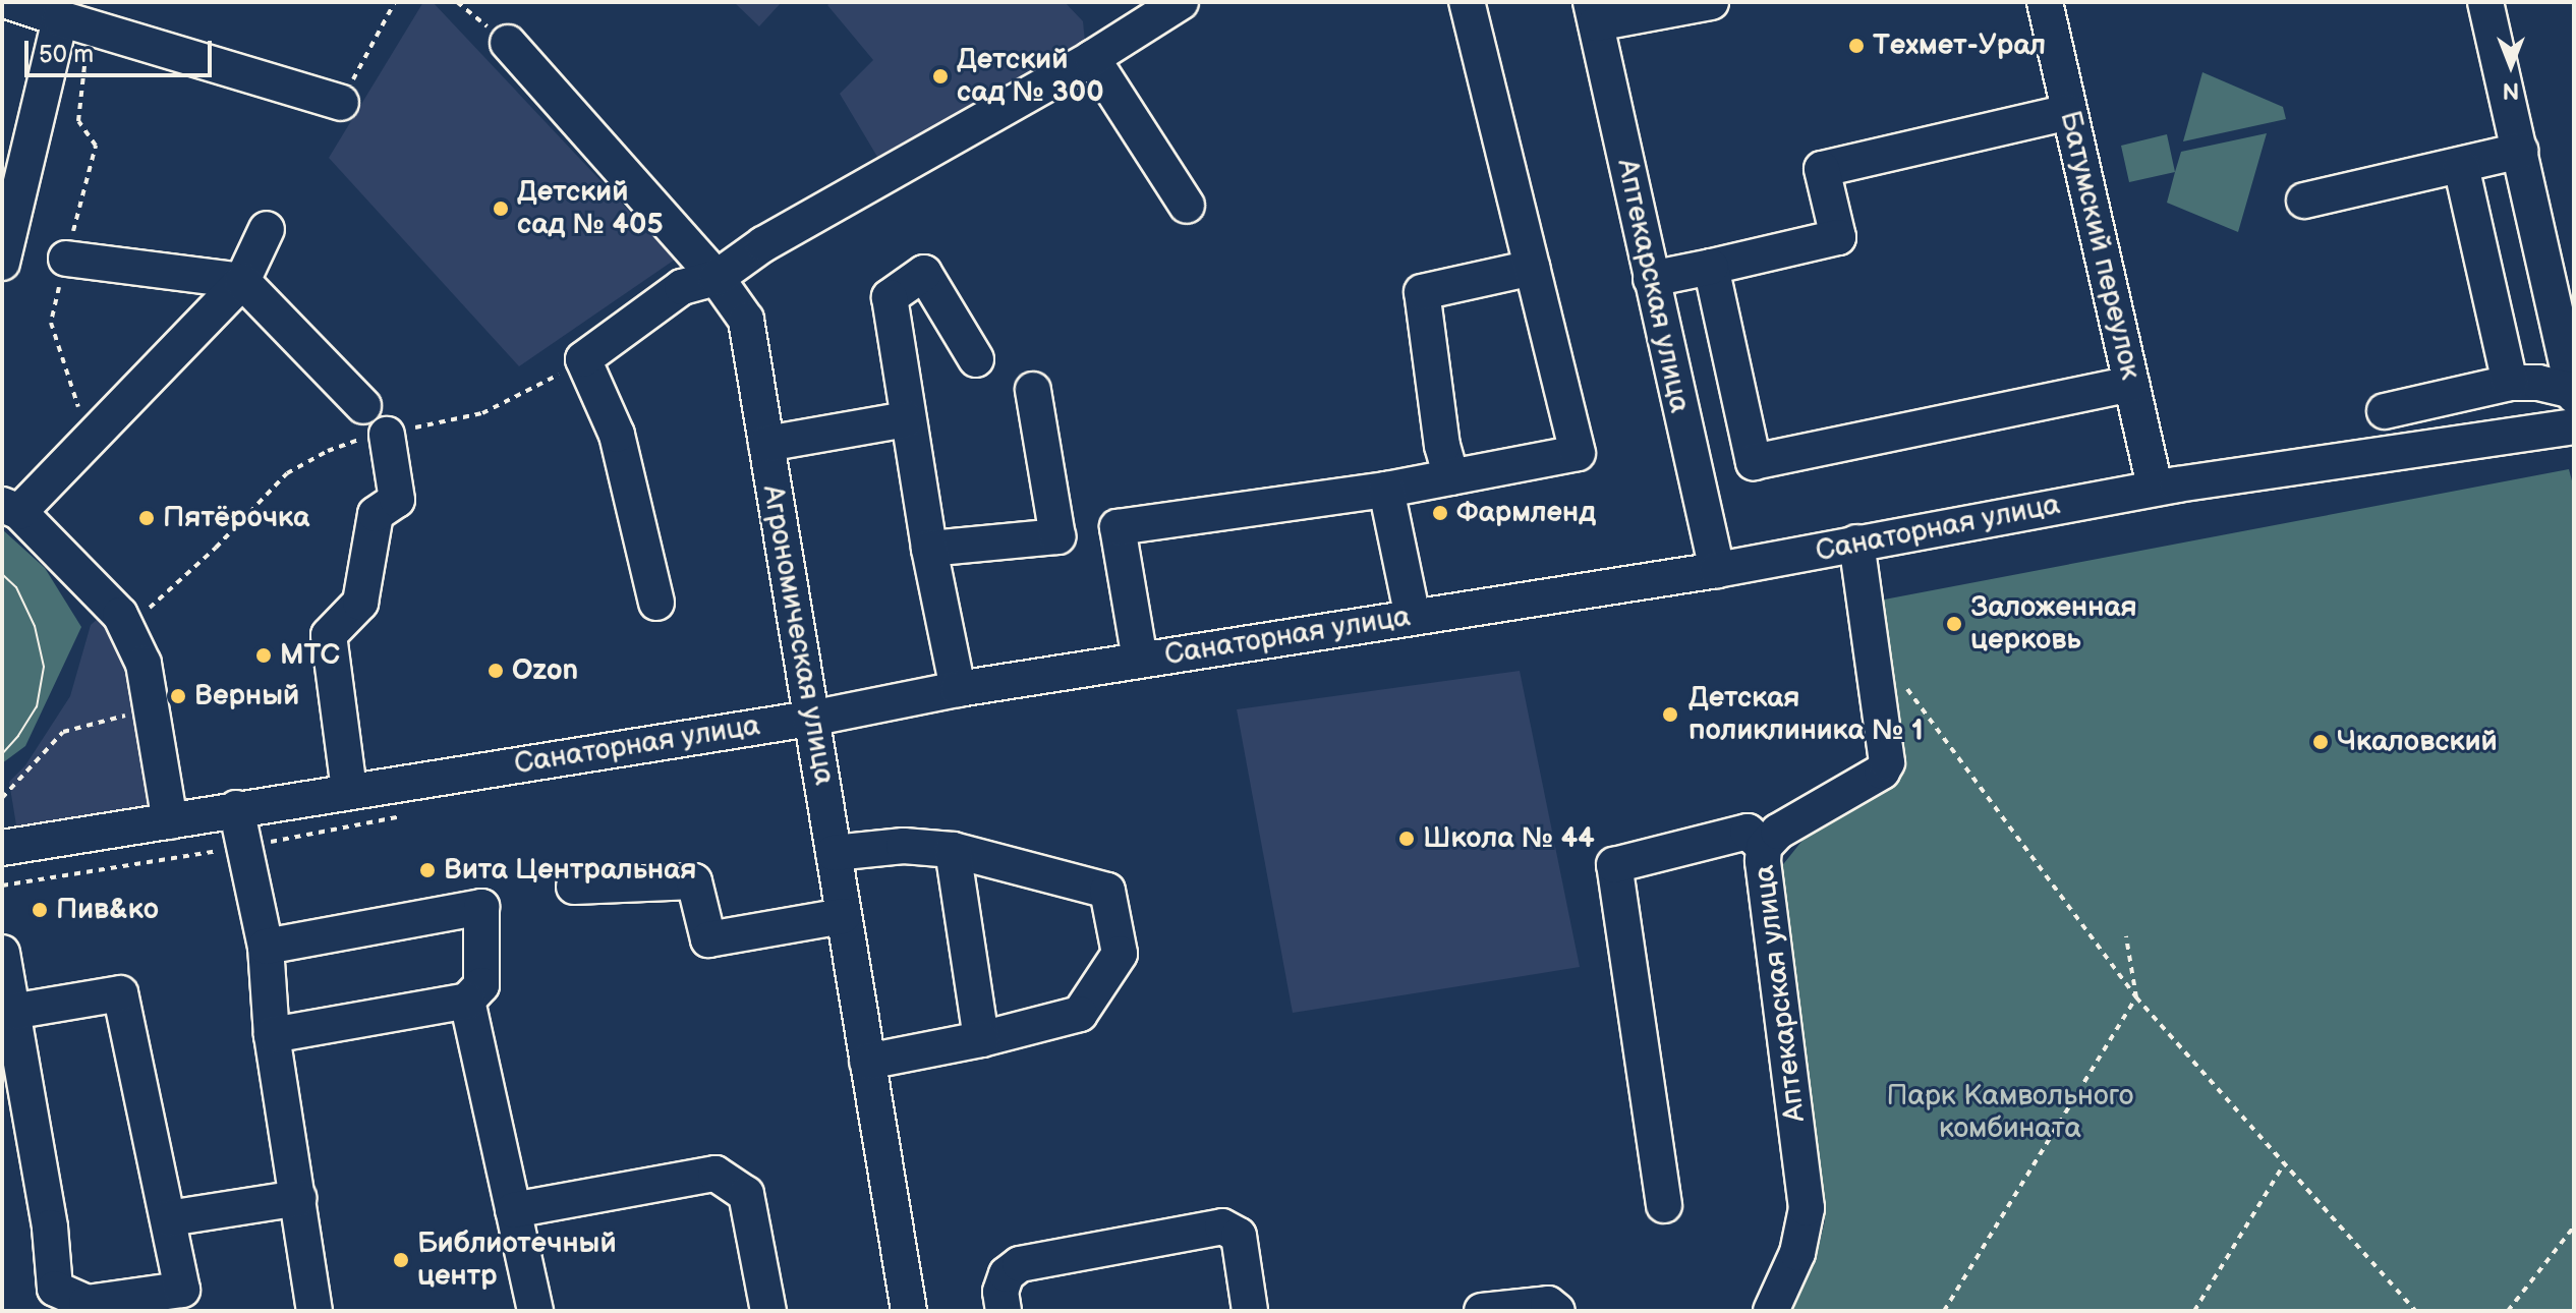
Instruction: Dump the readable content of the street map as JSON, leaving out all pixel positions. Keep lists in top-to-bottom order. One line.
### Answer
{"streets":{"street":["Батумский переулок","Аптекарская улица","Санаторная улица","Агрономическая улица"]},"crossings":[["Батумский переулок","Санаторная улица"],["Аптекарская улица","Санаторная улица"],["Санаторная улица","Агрономическая улица"]],"parks":["Парк Камвольного комбината"],"places":["Техмет-Урал","Детский сад № 300","Детский сад № 405","Фармленд","Пятёрочка","Заложенная церковь","МТС","Ozon","Верный","Детская поликлиника № 1","Чкаловский","Школа № 44","Вита Центральная","Пив&ко","Библиотечный центр"],"scale_bar":"50 m","north":"bottom"}
